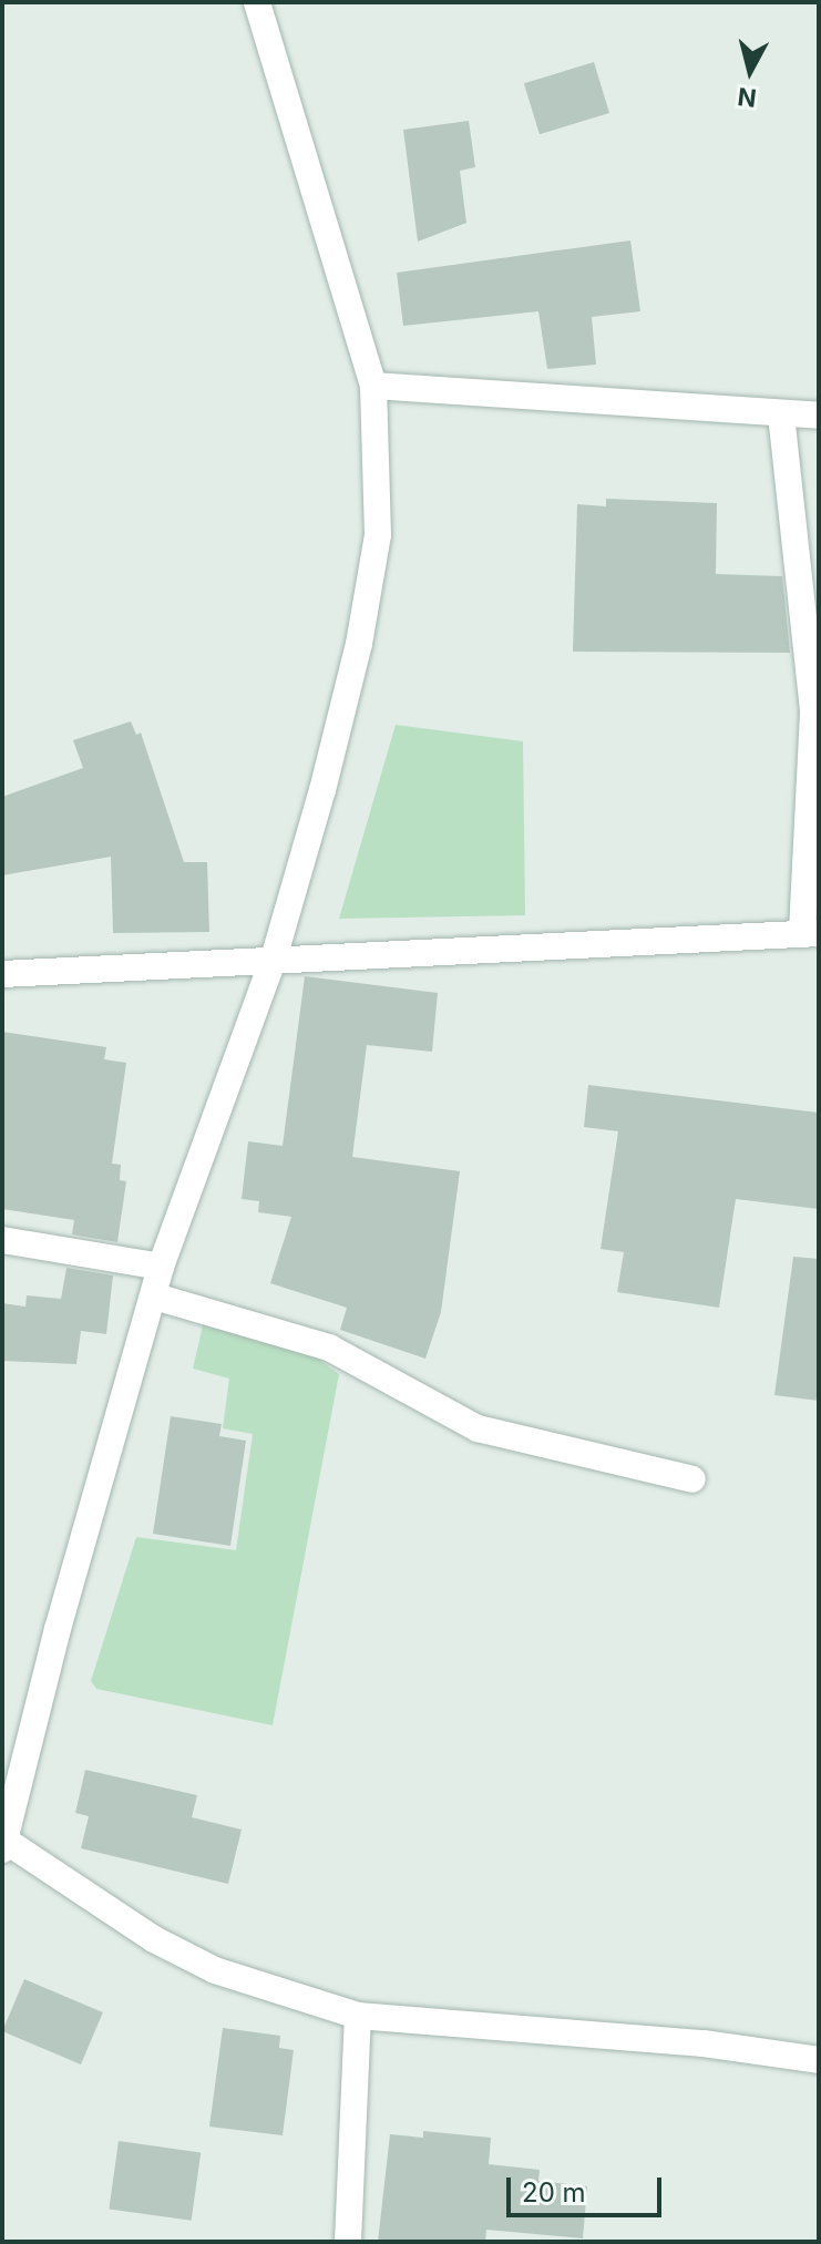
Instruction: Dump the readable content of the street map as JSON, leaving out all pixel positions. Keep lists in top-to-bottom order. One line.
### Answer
{"scale_bar":"20 m","north":"bottom"}
